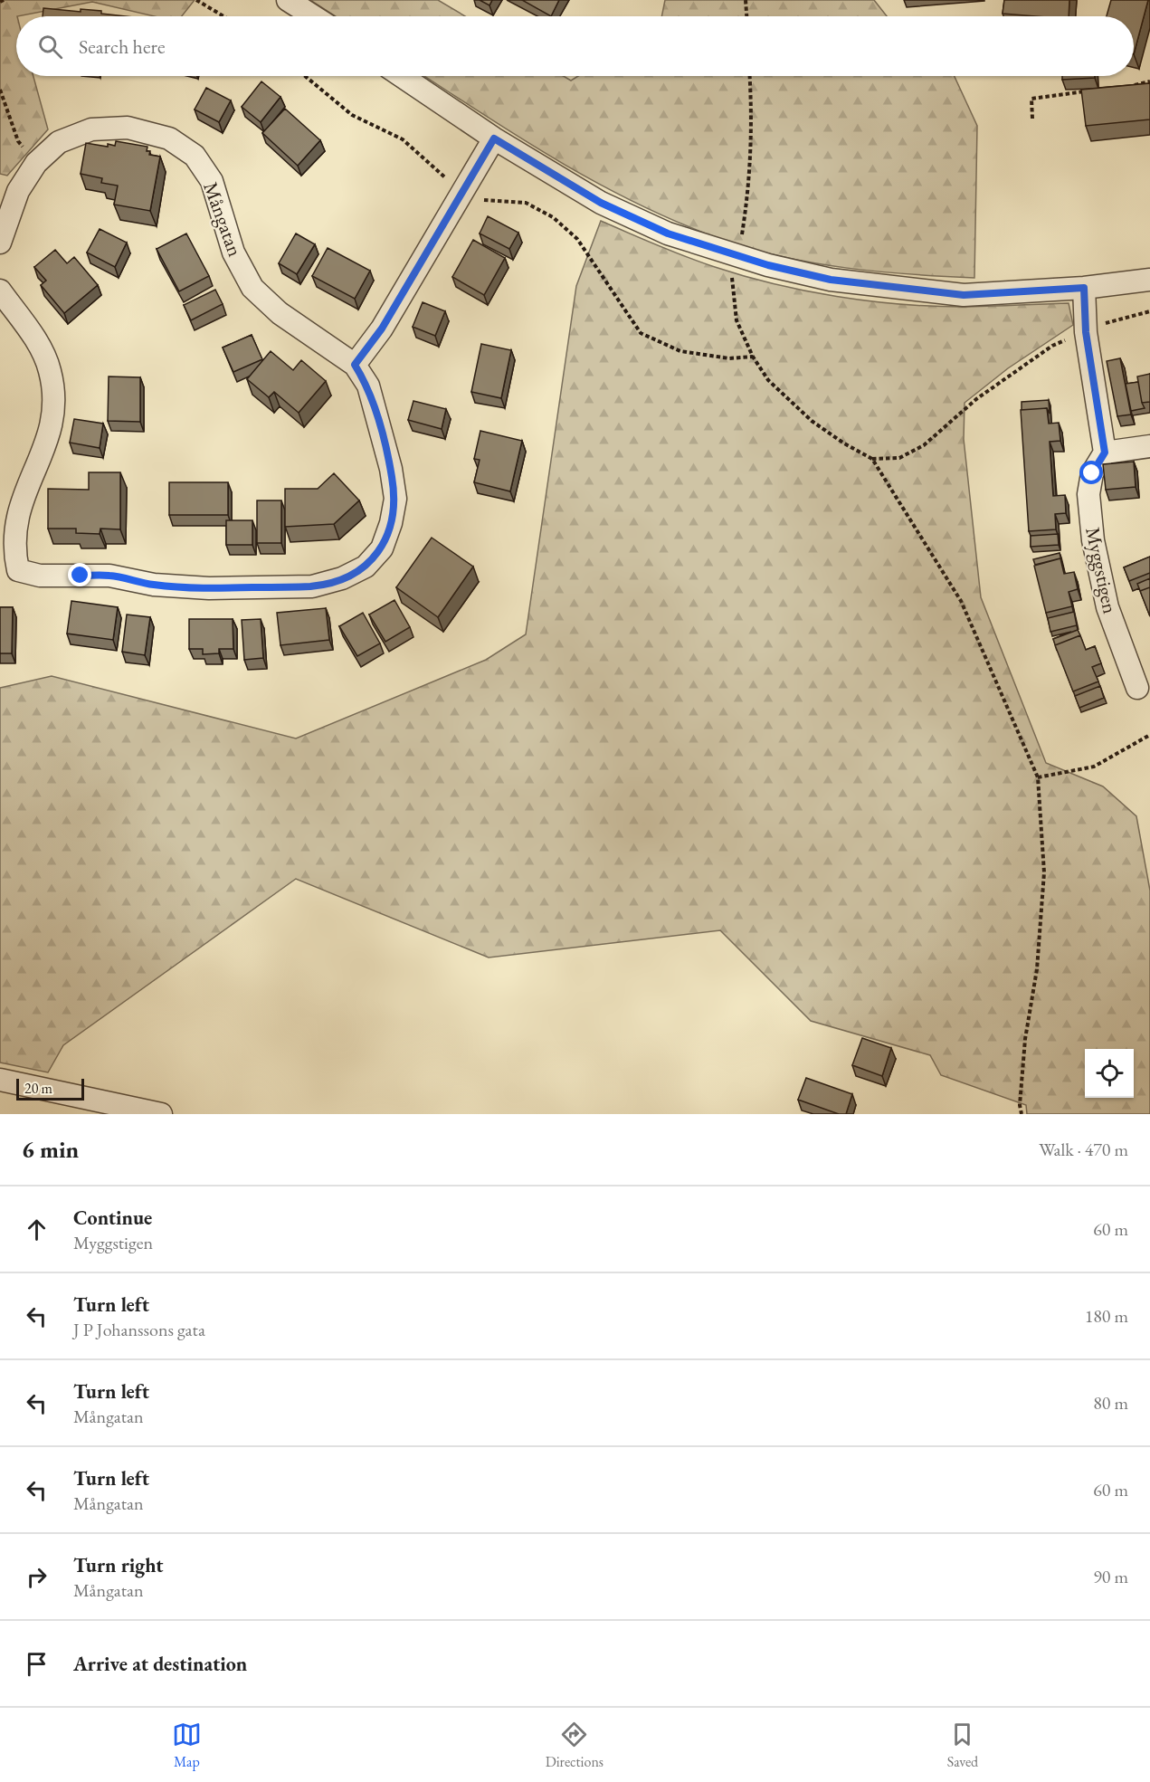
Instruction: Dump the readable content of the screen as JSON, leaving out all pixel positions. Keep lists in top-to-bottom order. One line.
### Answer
{"streets":{"street":["Mångatan","Myggstigen"]},"scale_bar":"20 m","page":{"search":"Search here","scale":"20 m","heading":["6 min","Walk · 470 m"],"list":[["Continue","Myggstigen","60 m"],["Turn left","J P Johanssons gata","180 m"],["Turn left","Mångatan","80 m"],["Turn left","Mångatan","60 m"],["Turn right","Mångatan","90 m"],"Arrive at destination"],"nav":["Map","Directions","Saved"]}}
